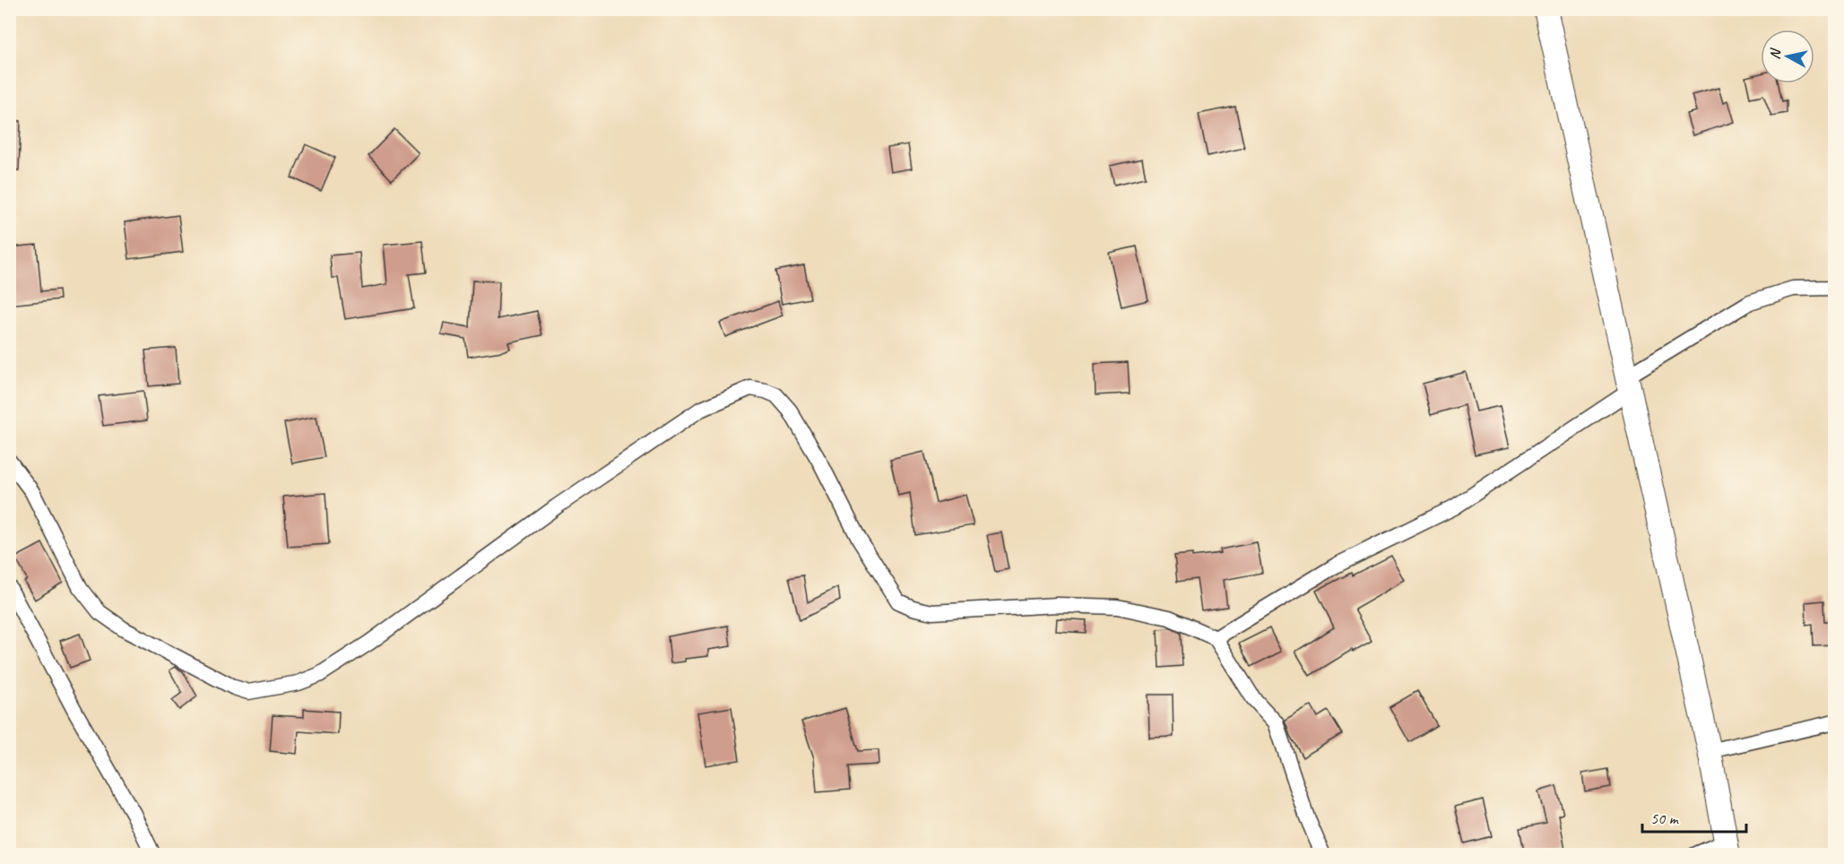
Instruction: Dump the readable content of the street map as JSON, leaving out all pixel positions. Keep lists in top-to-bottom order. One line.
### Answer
{"scale_bar":"50 m","north":"left"}
